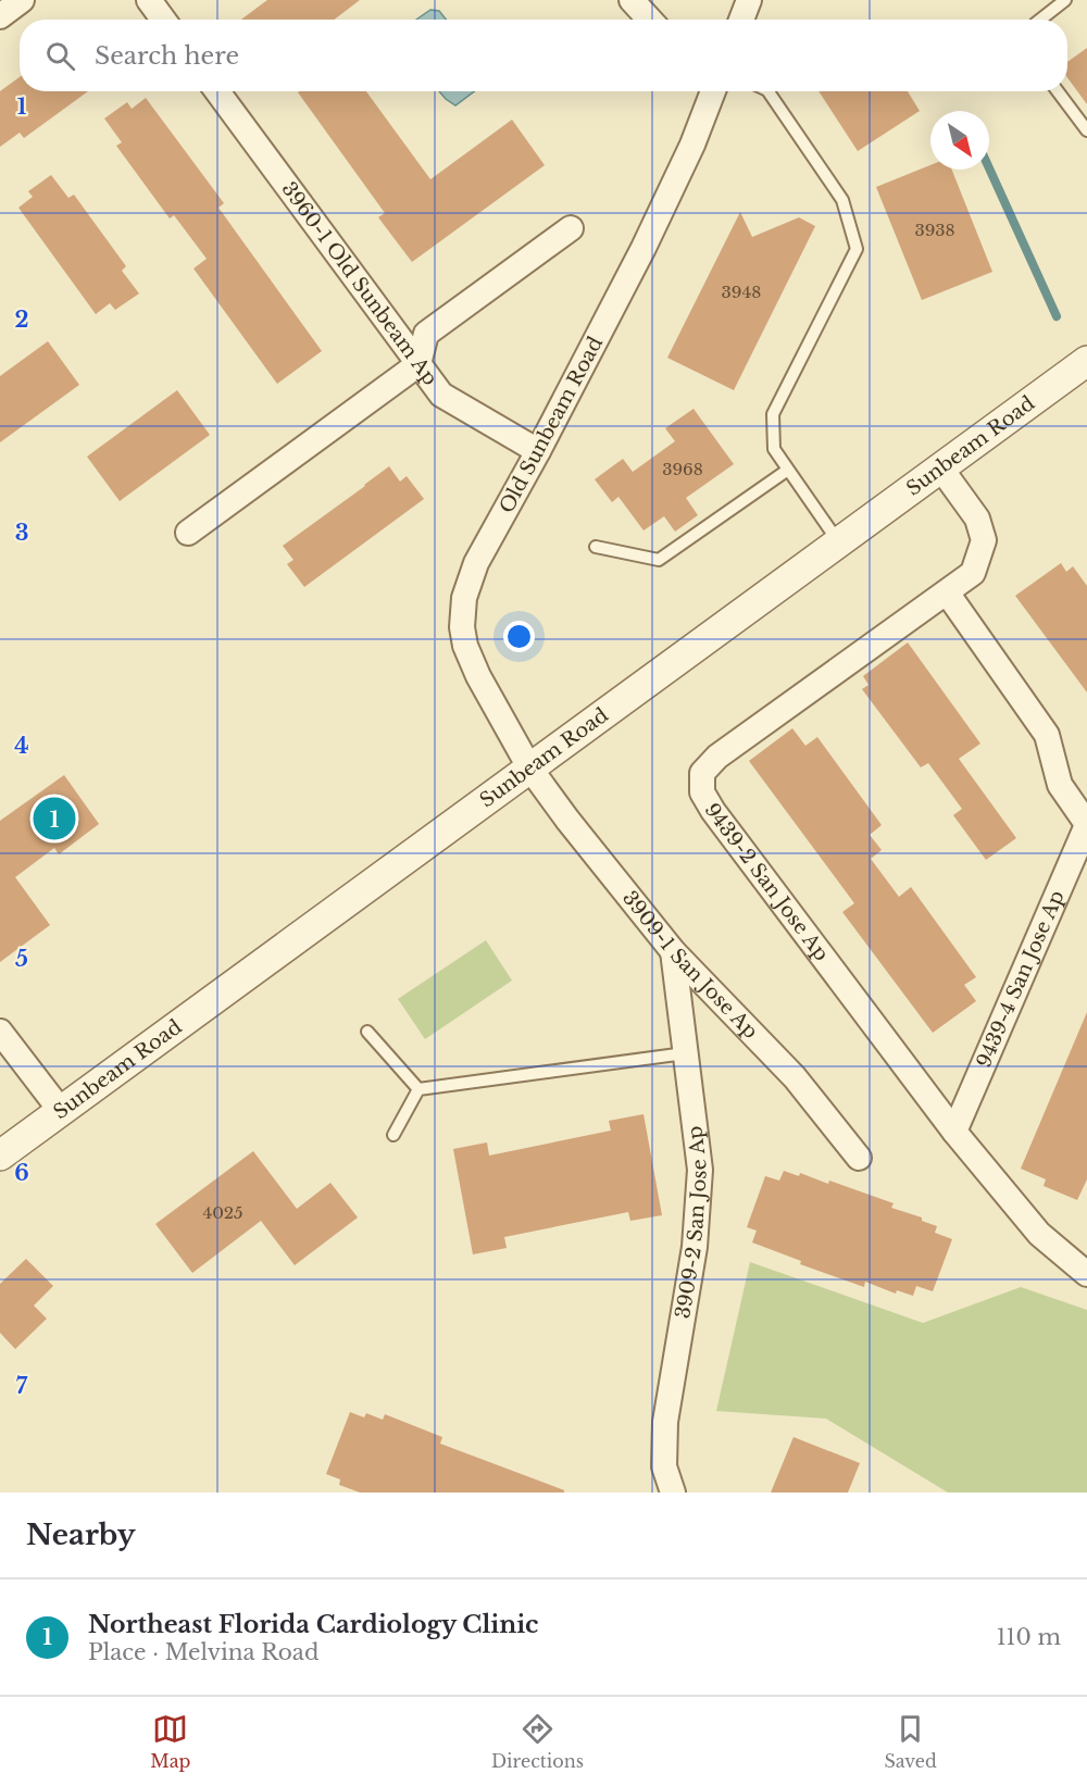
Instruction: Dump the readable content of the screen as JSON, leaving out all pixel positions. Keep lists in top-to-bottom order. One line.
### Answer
{"streets":{"street":["3960-1 Old Sunbeam Ap","Old Sunbeam Road","Sunbeam Road","9439-2 San Jose Ap","3909-1 San Jose Ap","9439-4 San Jose Ap","3909-2 San Jose Ap"]},"crossings":[["3960-1 Old Sunbeam Ap","Old Sunbeam Road"],["Old Sunbeam Road","Sunbeam Road"],["Old Sunbeam Road","3909-1 San Jose Ap"],["Sunbeam Road","9439-2 San Jose Ap"],["Sunbeam Road","3909-1 San Jose Ap"],["9439-2 San Jose Ap","9439-4 San Jose Ap"],["3909-1 San Jose Ap","3909-2 San Jose Ap"]],"house_numbers":["3938","3948","3968","4025"],"north":"bottom right","page":{"search":"Search here","pins":"1","heading":"Nearby","list":[{"mark":"1","name":"Northeast Florida Cardiology Clinic","note":"Place · Melvina Road","value":"110 m"}],"nav":["Map","Directions","Saved"]},"grid":{"rows":["1","2","3","4","5","6","7"]}}
